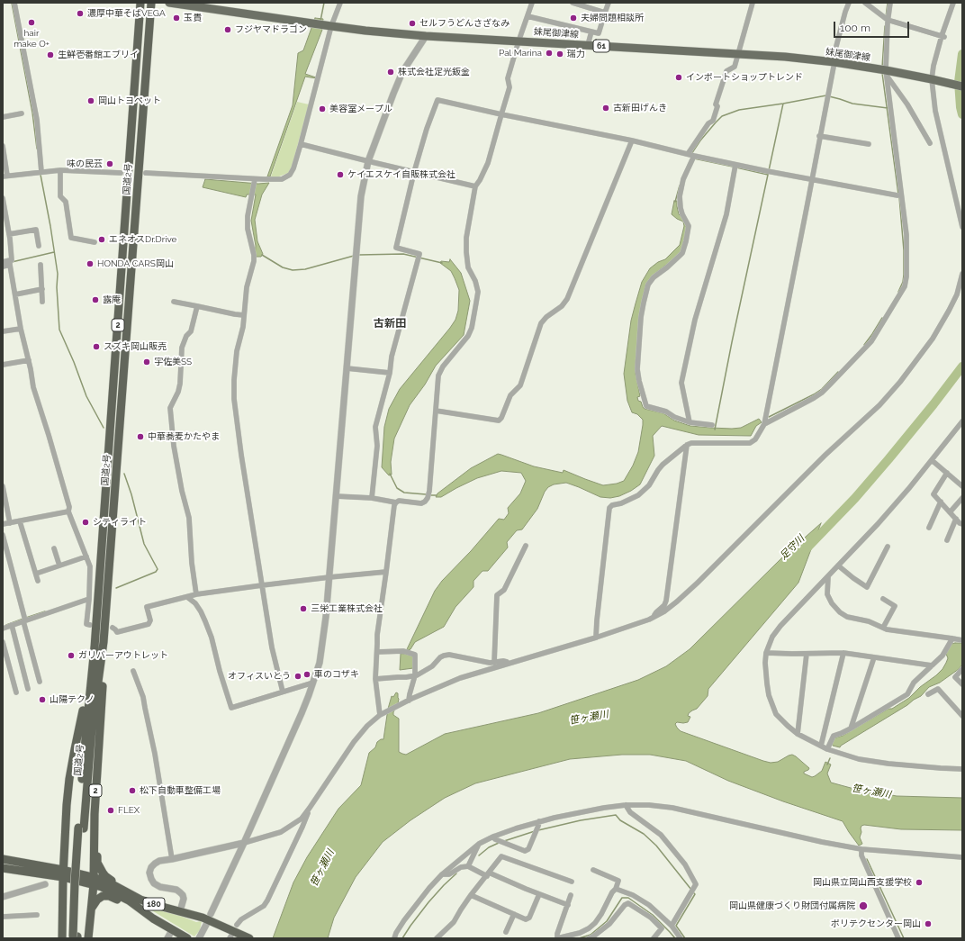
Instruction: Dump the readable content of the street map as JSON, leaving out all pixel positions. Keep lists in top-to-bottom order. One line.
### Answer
{"streets":{"highway":["国道2号","2","180"],"main road":["妹尾御津線","61"]},"crossings":[["国道2号","2"],["2","180"]],"districts":["古新田"],"water":["足守川","笹ヶ瀬川"],"places":["濃厚中華そばVEGA","玉貴","夫婦問題相談所","hair make O+","セルフうどんさざなみ","フジヤマドラゴン","Pal Marina","瑞力","生鮮壱番館エブリイ","株式会社定光鈑金","インポートショップトレンド","岡山トヨペット","古新田げんき","美容室メープル","味の民芸","ケイエスケイ自販株式会社","エネオスDr.Drive","HONDA CARS岡山","露庵","スズキ岡山販売","宇佐美SS","中華蕎麦かたやま","シティライト","三栄工業株式会社","ガリバーアウトレット","車のコザキ","オフィスいとう","山陽テクノ","松下自動車整備工場","FLEX","岡山県立岡山西支援学校","岡山県健康づくり財団付属病院","ポリテクセンター岡山"],"scale_bar":"100 m"}
